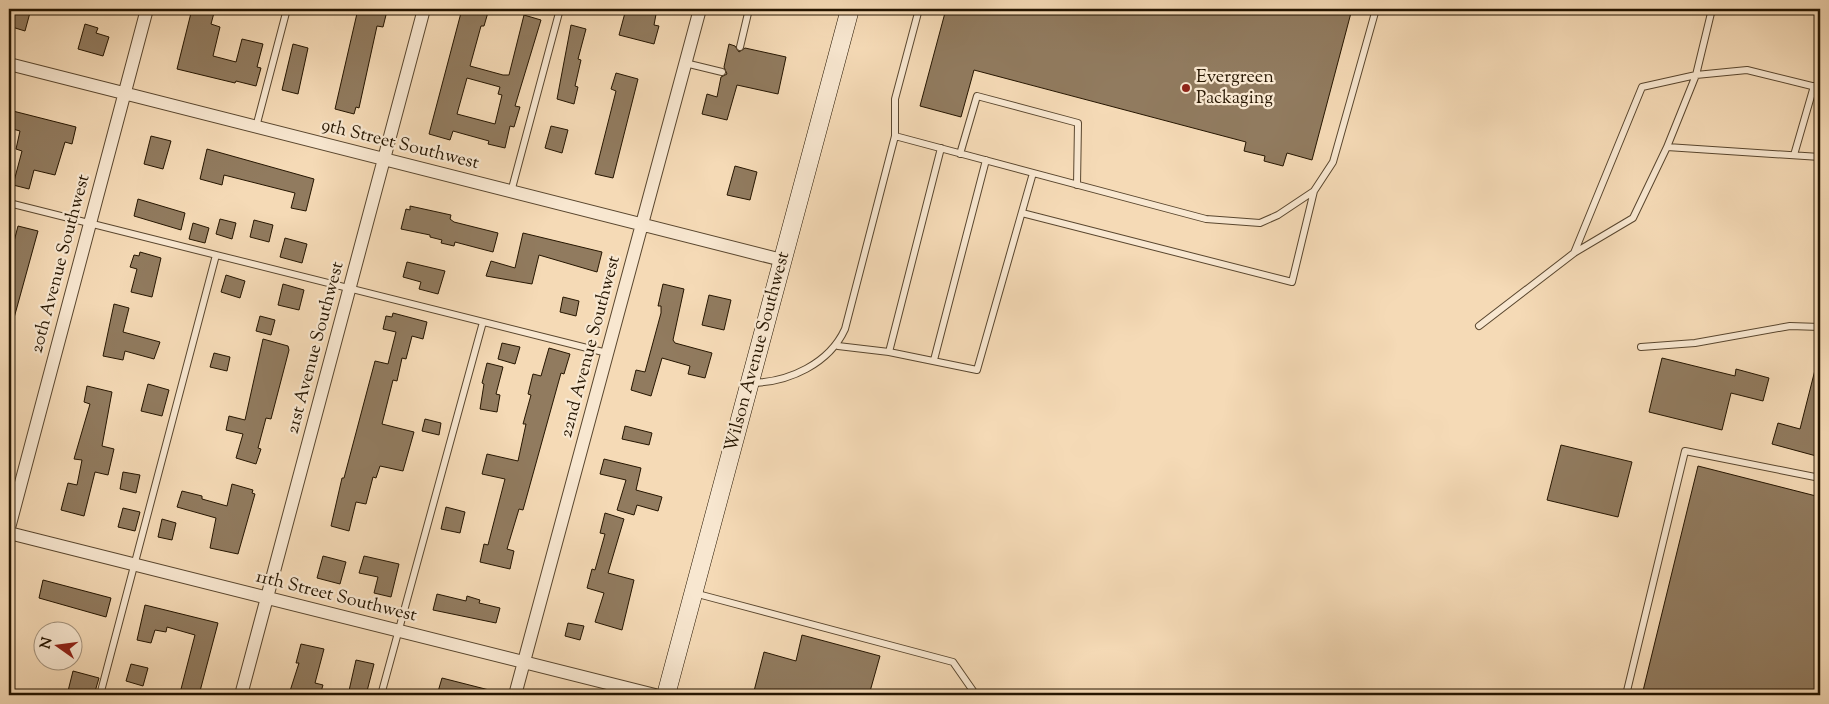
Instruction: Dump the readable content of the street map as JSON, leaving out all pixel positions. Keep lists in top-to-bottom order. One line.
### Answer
{"streets":{"main road":["Wilson Avenue Southwest"],"street":["9th Street Southwest","20th Avenue Southwest","22nd Avenue Southwest","21st Avenue Southwest","11th Street Southwest"]},"crossings":[["9th Street Southwest","20th Avenue Southwest"],["9th Street Southwest","22nd Avenue Southwest"],["9th Street Southwest","21st Avenue Southwest"],["9th Street Southwest","Wilson Avenue Southwest"],["22nd Avenue Southwest","11th Street Southwest"],["21st Avenue Southwest","11th Street Southwest"]],"places":["Evergreen Packaging"],"north":"left"}
